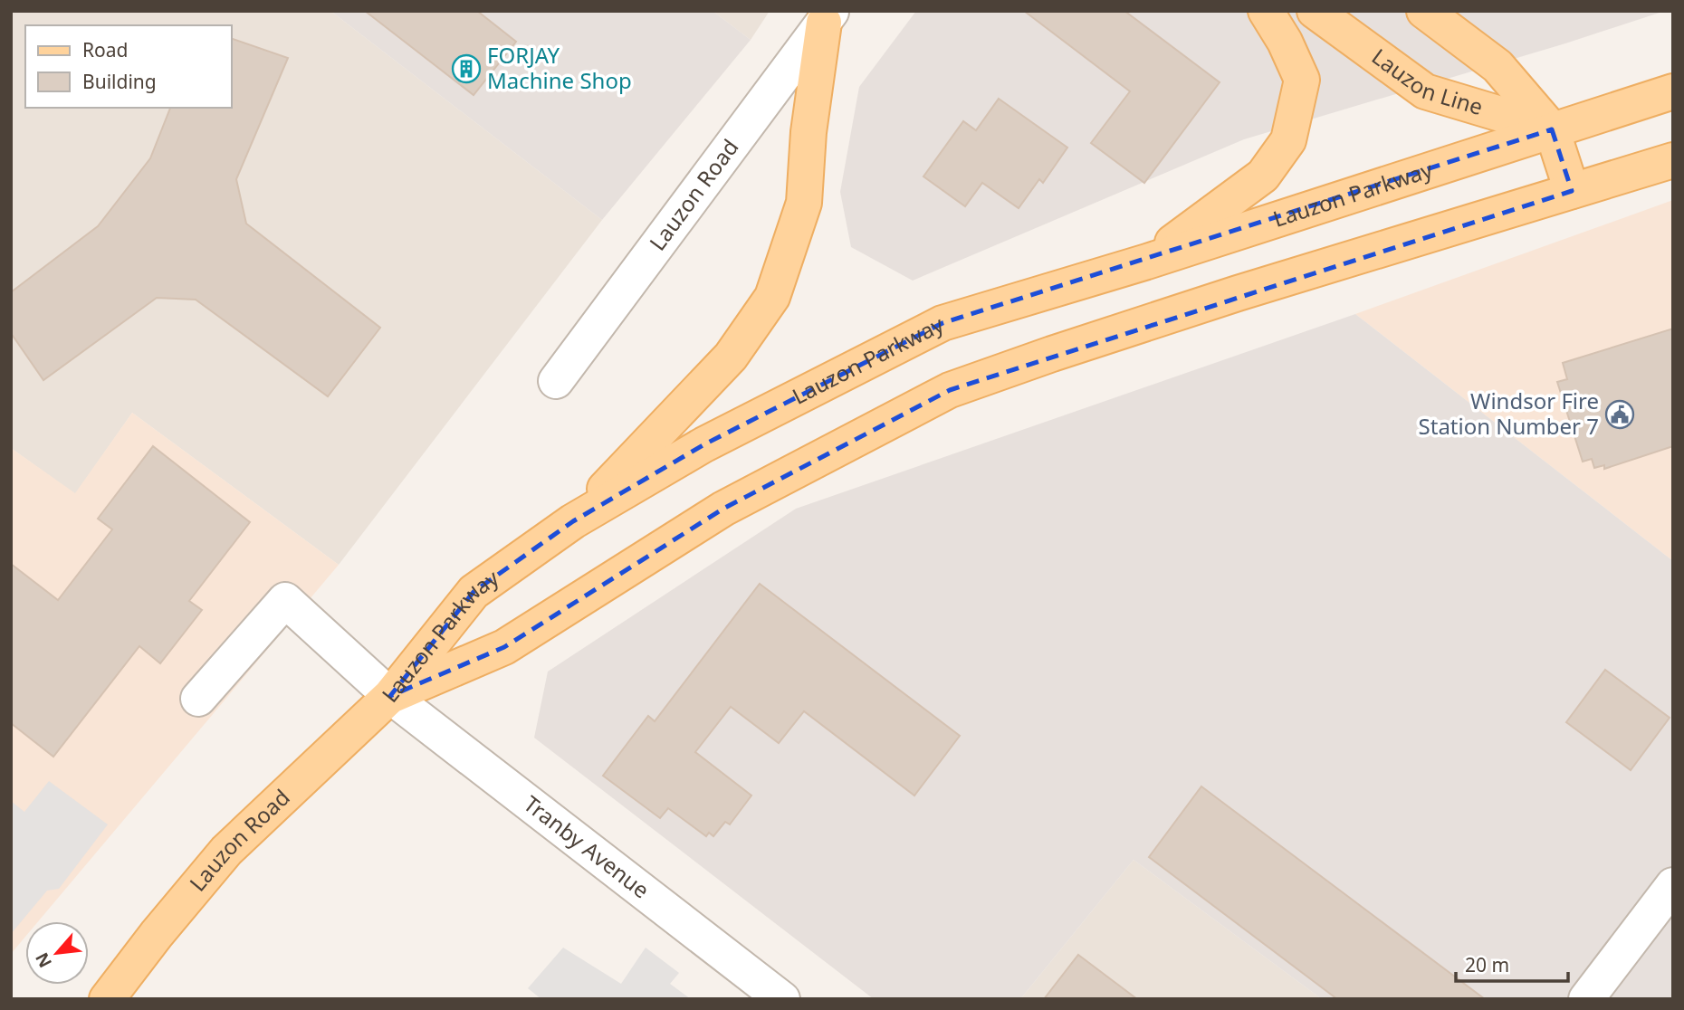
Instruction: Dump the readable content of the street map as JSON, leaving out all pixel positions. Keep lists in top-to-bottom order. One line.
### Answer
{"streets":{"main road":["Lauzon Line","Lauzon Parkway","Lauzon Road"],"street":["Tranby Avenue"]},"crossings":[["Lauzon Line","Lauzon Parkway"],["Lauzon Parkway","Lauzon Road"],["Lauzon Parkway","Tranby Avenue"],["Lauzon Road","Tranby Avenue"]],"places":{"building":["FORJAY Machine Shop"],"public building":["Windsor Fire Station Number 7"]},"legend":["Road","Building"],"scale_bar":"20 m","north":"bottom left"}
